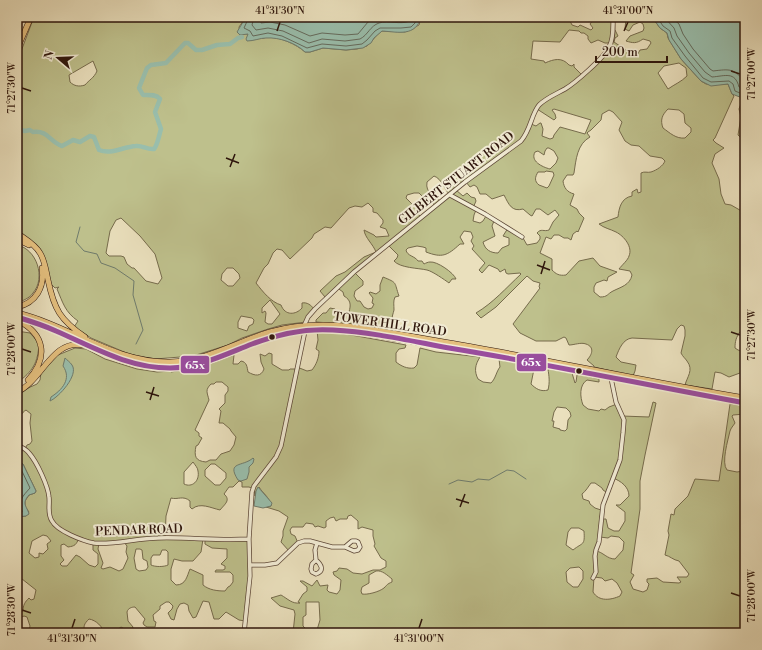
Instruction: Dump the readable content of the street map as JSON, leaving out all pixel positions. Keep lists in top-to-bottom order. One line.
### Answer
{"streets":{"highway":["TOWER HILL ROAD"],"street":["GILBERT STUART ROAD","PENDAR ROAD"]},"crossings":[["GILBERT STUART ROAD","TOWER HILL ROAD"]],"lines":["transit line 65x"],"scale_bar":"200 m","north":"left","coordinates":["41°31'30\"N","41°31'00\"N","71°27'00\"W","71°27'30\"W","71°28'00\"W","71°28'30\"W"]}
